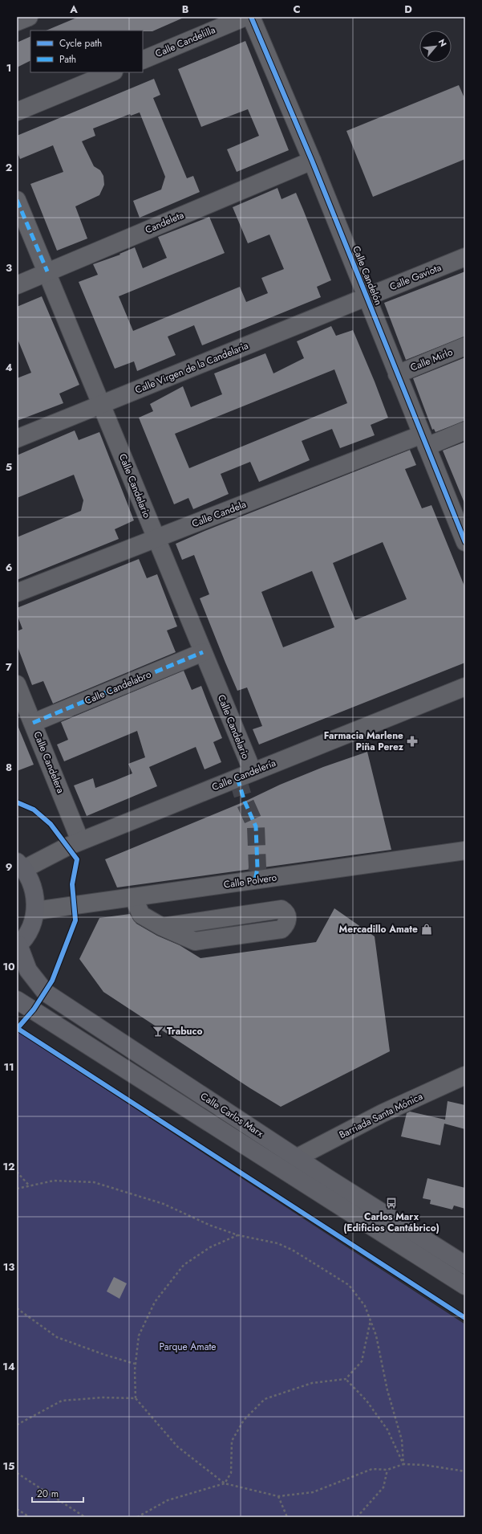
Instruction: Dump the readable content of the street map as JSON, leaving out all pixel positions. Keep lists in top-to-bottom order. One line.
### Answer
{"streets":{"main road":["Calle Carlos Marx"],"street":["Calle Candelilla","Candeleta","Calle Candelón","Calle Gaviota","Calle Mirlo","Calle Virgen de la Candelaria","Calle Candelario","Calle Candela","Calle Candelabro","Calle Candelera","Calle Candelería","Calle Polvero","Barriada Santa Mónica"]},"crossings":[["Candeleta","Calle Candelón"],["Candeleta","Calle Candelario"],["Calle Candelón","Calle Gaviota"],["Calle Candelón","Calle Mirlo"],["Calle Candelón","Calle Virgen de la Candelaria"],["Calle Candelón","Calle Candela"],["Calle Gaviota","Calle Virgen de la Candelaria"],["Calle Virgen de la Candelaria","Calle Candelario"],["Calle Candelario","Calle Candela"],["Calle Candelario","Calle Candelabro"],["Calle Candelario","Calle Candelería"],["Calle Candelabro","Calle Candelera"],["Calle Candelera","Calle Candelería"],["Calle Carlos Marx","Barriada Santa Mónica"]],"parks":["Parque Amate"],"places":{"pharmacy":["Farmacia Marlene Piña Perez"],"shop":["Mercadillo Amate"],"bar":["Trabuco"],"bus stop":["Carlos Marx (Edificios Cantábrico)"]},"legend":["Cycle path","Path"],"scale_bar":"20 m","north":"top right","grid":{"columns":["A","B","C","D"],"rows":["1","2","3","4","5","6","7","8","9","10","11","12","13","14","15"]}}
